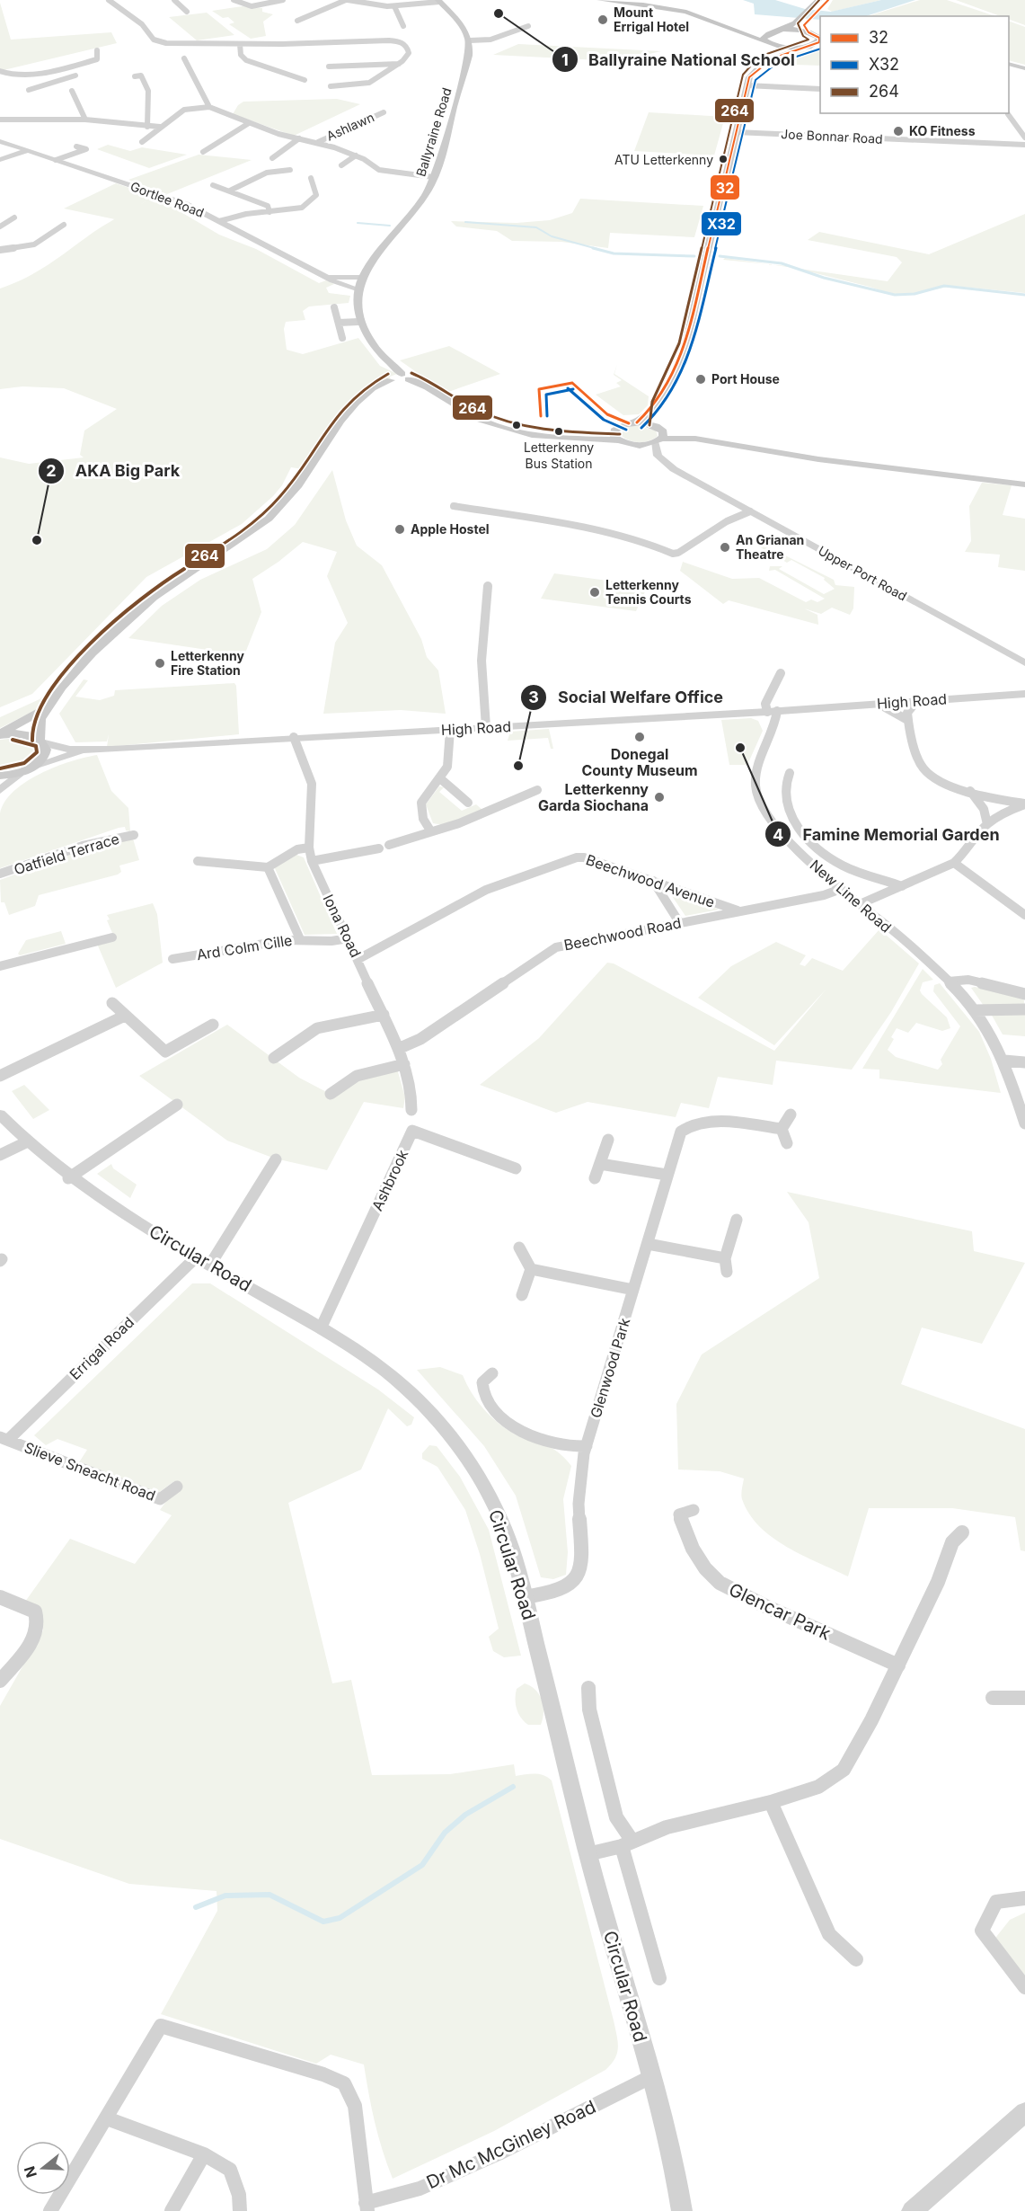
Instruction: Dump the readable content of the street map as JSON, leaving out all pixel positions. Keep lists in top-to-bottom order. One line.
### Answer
{"streets":{"main road":["Ballyraine Road"],"street":["Ashlawn","Joe Bonnar Road","Gortlee Road","Upper Port Road","High Road","Oatfield Terrace","Beechwood Avenue","New Line Road","Iona Road","Beechwood Road","Ard Colm Cille","Ashbrook","Circular Road","Errigal Road","Glenwood Park","Slieve Sneacht Road","Glencar Park","Dr Mc McGinley Road"]},"crossings":[["Ashlawn","Ballyraine Road"],["Ballyraine Road","Gortlee Road"],["High Road","New Line Road"],["High Road","Iona Road"],["Beechwood Avenue","Iona Road"],["Beechwood Avenue","Beechwood Road"],["New Line Road","Beechwood Road"],["Iona Road","Beechwood Road"],["Iona Road","Ard Colm Cille"],["Ashbrook","Circular Road"],["Circular Road","Errigal Road"],["Circular Road","Glenwood Park"],["Circular Road","Dr Mc McGinley Road"],["Errigal Road","Slieve Sneacht Road"]],"places":["Ballyraine National School","Mount Errigal Hotel","KO Fitness","ATU Letterkenny","Port House","Letterkenny Bus Station","Apple Hostel","AKA Big Park","An Grianan Theatre","Letterkenny Tennis Courts","Letterkenny Fire Station","Donegal County Museum","Famine Memorial Garden","Social Welfare Office","Letterkenny Garda Siochana"],"lines":["transit line 32","transit line 264","transit line X32"],"legend":["32","X32","264"],"north":"left"}
